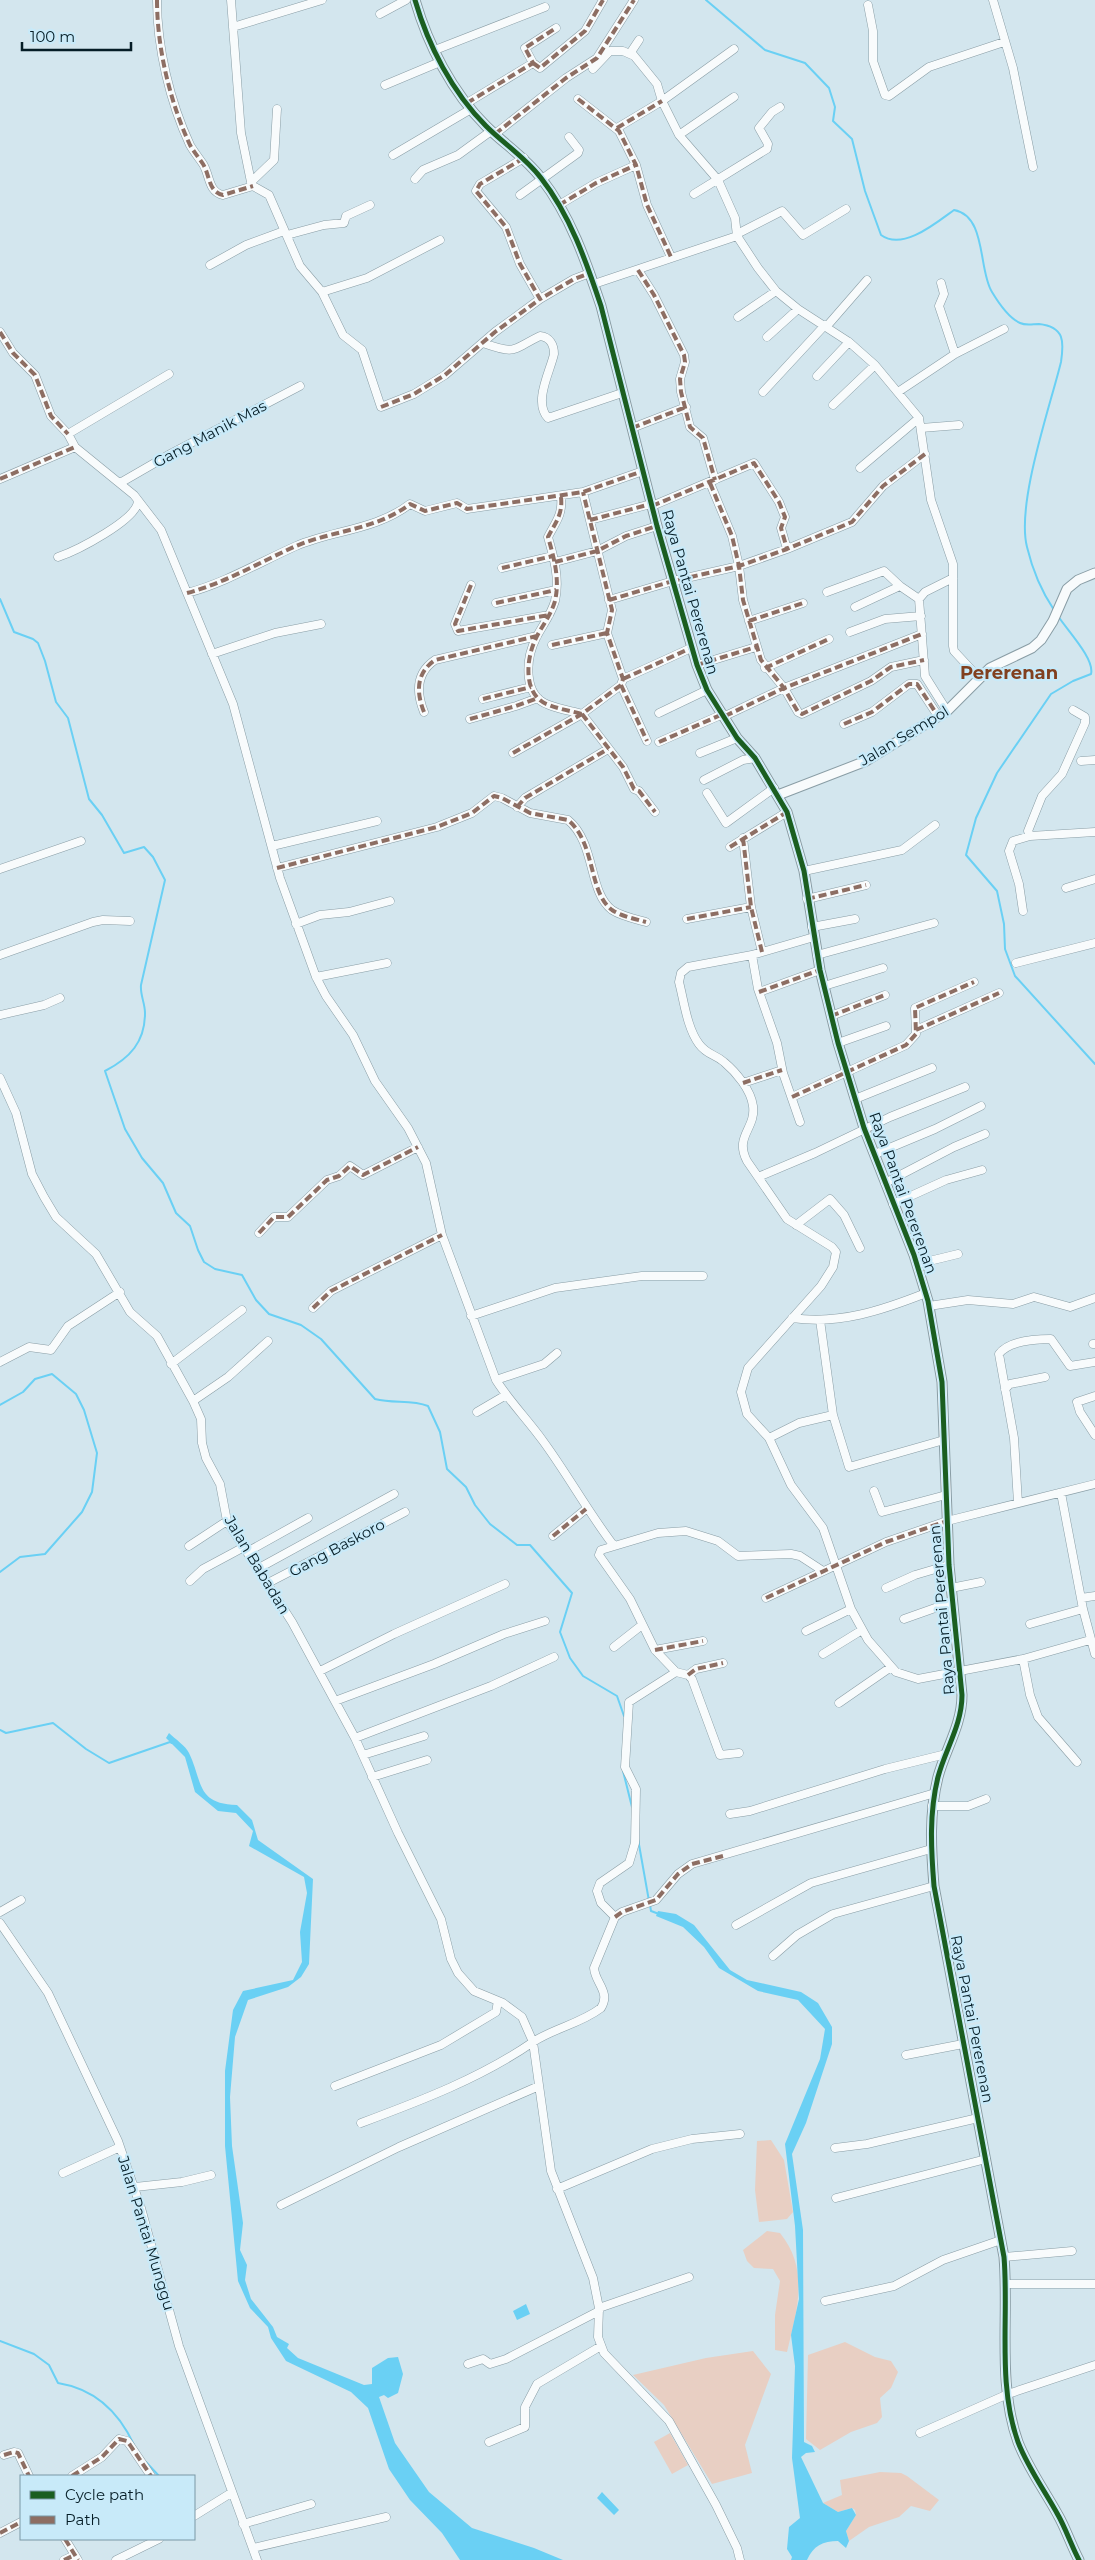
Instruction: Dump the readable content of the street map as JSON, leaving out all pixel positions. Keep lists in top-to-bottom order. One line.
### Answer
{"streets":{"street":["Gang Manik Mas","Raya Pantai Pererenan","Jalan Sempol","Gang Baskoro","Jalan Babadan","Jalan Pantai Munggu"]},"crossings":[["Raya Pantai Pererenan","Jalan Sempol"],["Gang Baskoro","Jalan Babadan"]],"districts":["Pererenan"],"legend":["Cycle path","Path"],"scale_bar":"100 m"}
